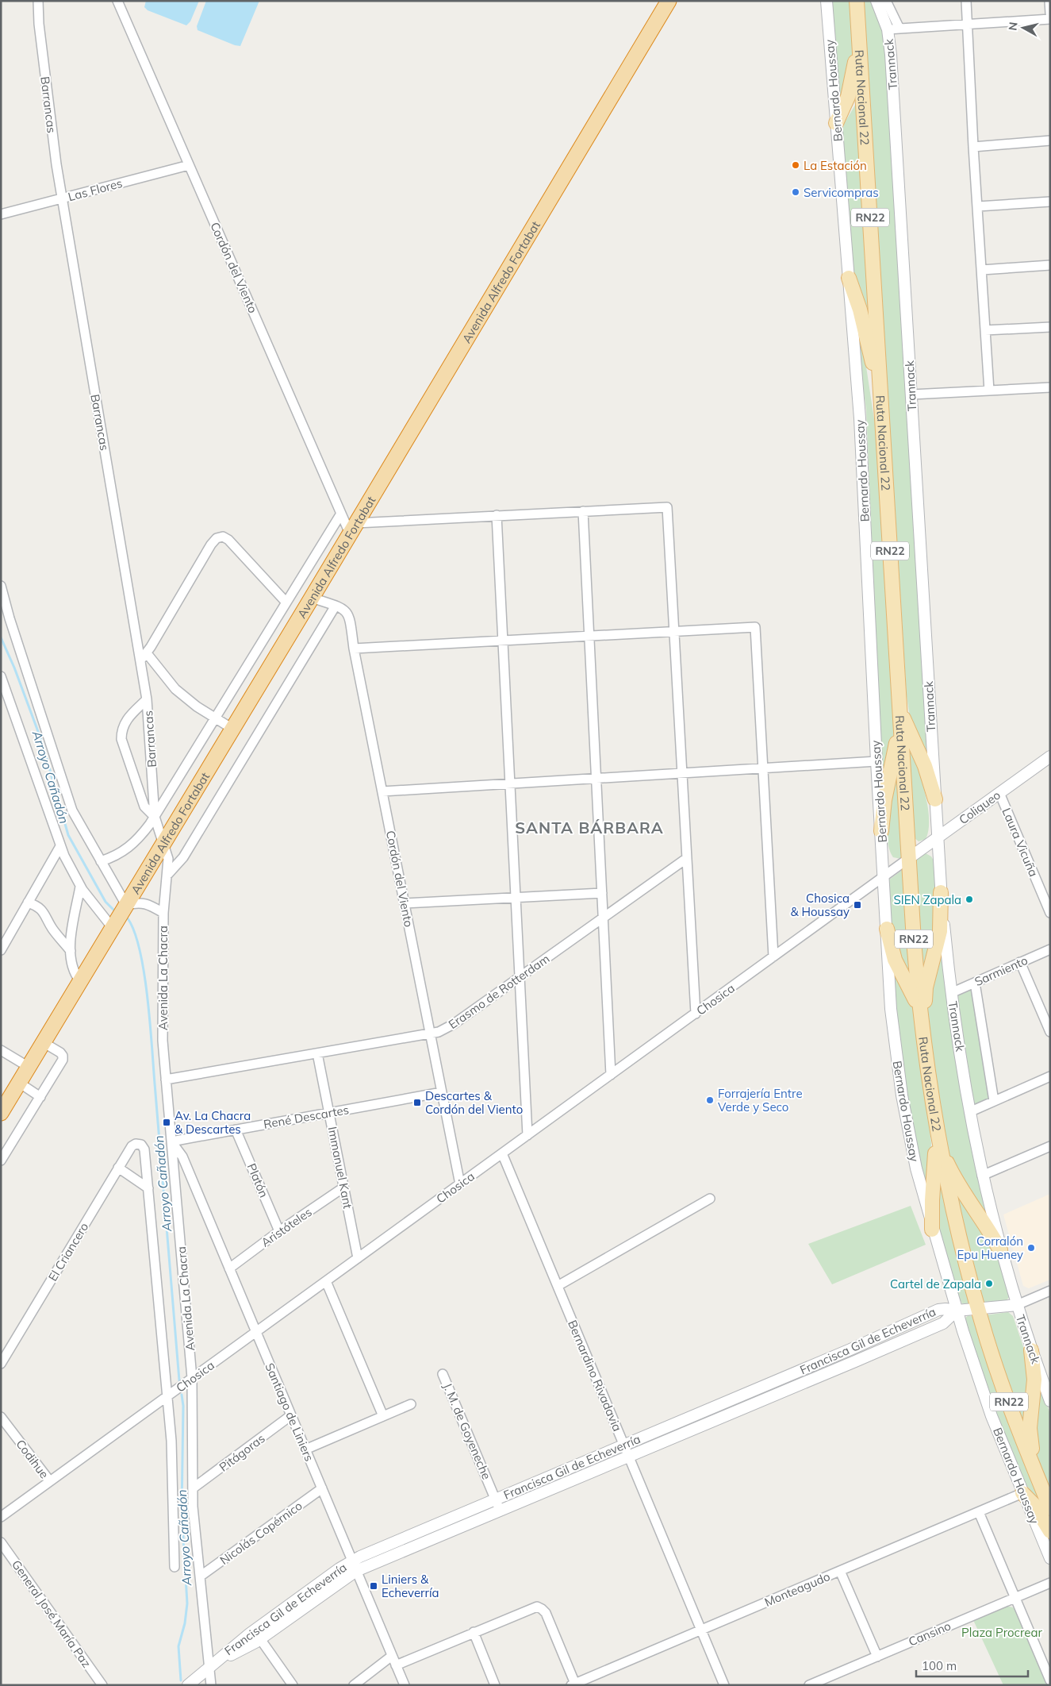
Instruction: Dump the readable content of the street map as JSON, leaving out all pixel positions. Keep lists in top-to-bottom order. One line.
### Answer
{"streets":{"highway":["Avenida Alfredo Fortabat"],"main road":["Ruta Nacional 22","RN22"],"street":["Trannack","Bernardo Houssay","Barrancas","Las Flores","Cordón del Viento","Coliqueo","Laura Vicuña","Sarmiento","Avenida La Chacra","Erasmo de Rotterdam","Chosica","René Descartes","Immanuel Kant","Platón","Aristóteles","El Criancero","Francisca Gil de Echeverría","Bernardino Rivadavia","Santiago de Liniers","J. M. de Goyeneche","Pitágoras","Codihue","Nicolás Copérnico","Monteagudo","General José María Paz","Cansino"]},"crossings":[["Trannack","Coliqueo"],["Trannack","Sarmiento"],["Trannack","Francisca Gil de Echeverría"],["Bernardo Houssay","Chosica"],["Bernardo Houssay","Francisca Gil de Echeverría"],["Bernardo Houssay","Monteagudo"],["Ruta Nacional 22","Coliqueo"],["Ruta Nacional 22","Chosica"],["Ruta Nacional 22","Francisca Gil de Echeverría"],["Barrancas","Las Flores"],["Barrancas","Avenida Alfredo Fortabat"],["Barrancas","Avenida La Chacra"],["Las Flores","Cordón del Viento"],["Cordón del Viento","Avenida Alfredo Fortabat"],["Cordón del Viento","Erasmo de Rotterdam"],["Cordón del Viento","Chosica"],["Cordón del Viento","René Descartes"],["Avenida Alfredo Fortabat","Avenida La Chacra"],["Coliqueo","Laura Vicuña"],["Coliqueo","Chosica"],["Avenida La Chacra","Erasmo de Rotterdam"],["Avenida La Chacra","Chosica"],["Avenida La Chacra","René Descartes"],["Avenida La Chacra","Francisca Gil de Echeverría"],["Avenida La Chacra","Santiago de Liniers"],["Avenida La Chacra","Pitágoras"],["Avenida La Chacra","Nicolás Copérnico"],["Erasmo de Rotterdam","Immanuel Kant"],["Chosica","Immanuel Kant"],["Chosica","Bernardino Rivadavia"],["Chosica","Santiago de Liniers"],["Chosica","Codihue"],["René Descartes","Immanuel Kant"],["René Descartes","Platón"],["René Descartes","Santiago de Liniers"],["Immanuel Kant","Aristóteles"],["Platón","Aristóteles"],["Aristóteles","Santiago de Liniers"],["Francisca Gil de Echeverría","Bernardino Rivadavia"],["Francisca Gil de Echeverría","Santiago de Liniers"],["Francisca Gil de Echeverría","J. M. de Goyeneche"],["Bernardino Rivadavia","Monteagudo"],["Santiago de Liniers","Pitágoras"],["Santiago de Liniers","Nicolás Copérnico"]],"districts":["SANTA BÁRBARA"],"water":["Arroyo Cañadón"],"parks":["Plaza Procrear"],"places":{"other":["La Estación","Servicompras","SIEN Zapala","Forrajería Entre Verde y Seco","Corralón Epu Hueney","Cartel de Zapala"],"transit":["Chosica & Houssay","Descartes & Cordón del Viento","Av. La Chacra & Descartes","Liniers & Echeverría"]},"scale_bar":"100 m","north":"left"}
